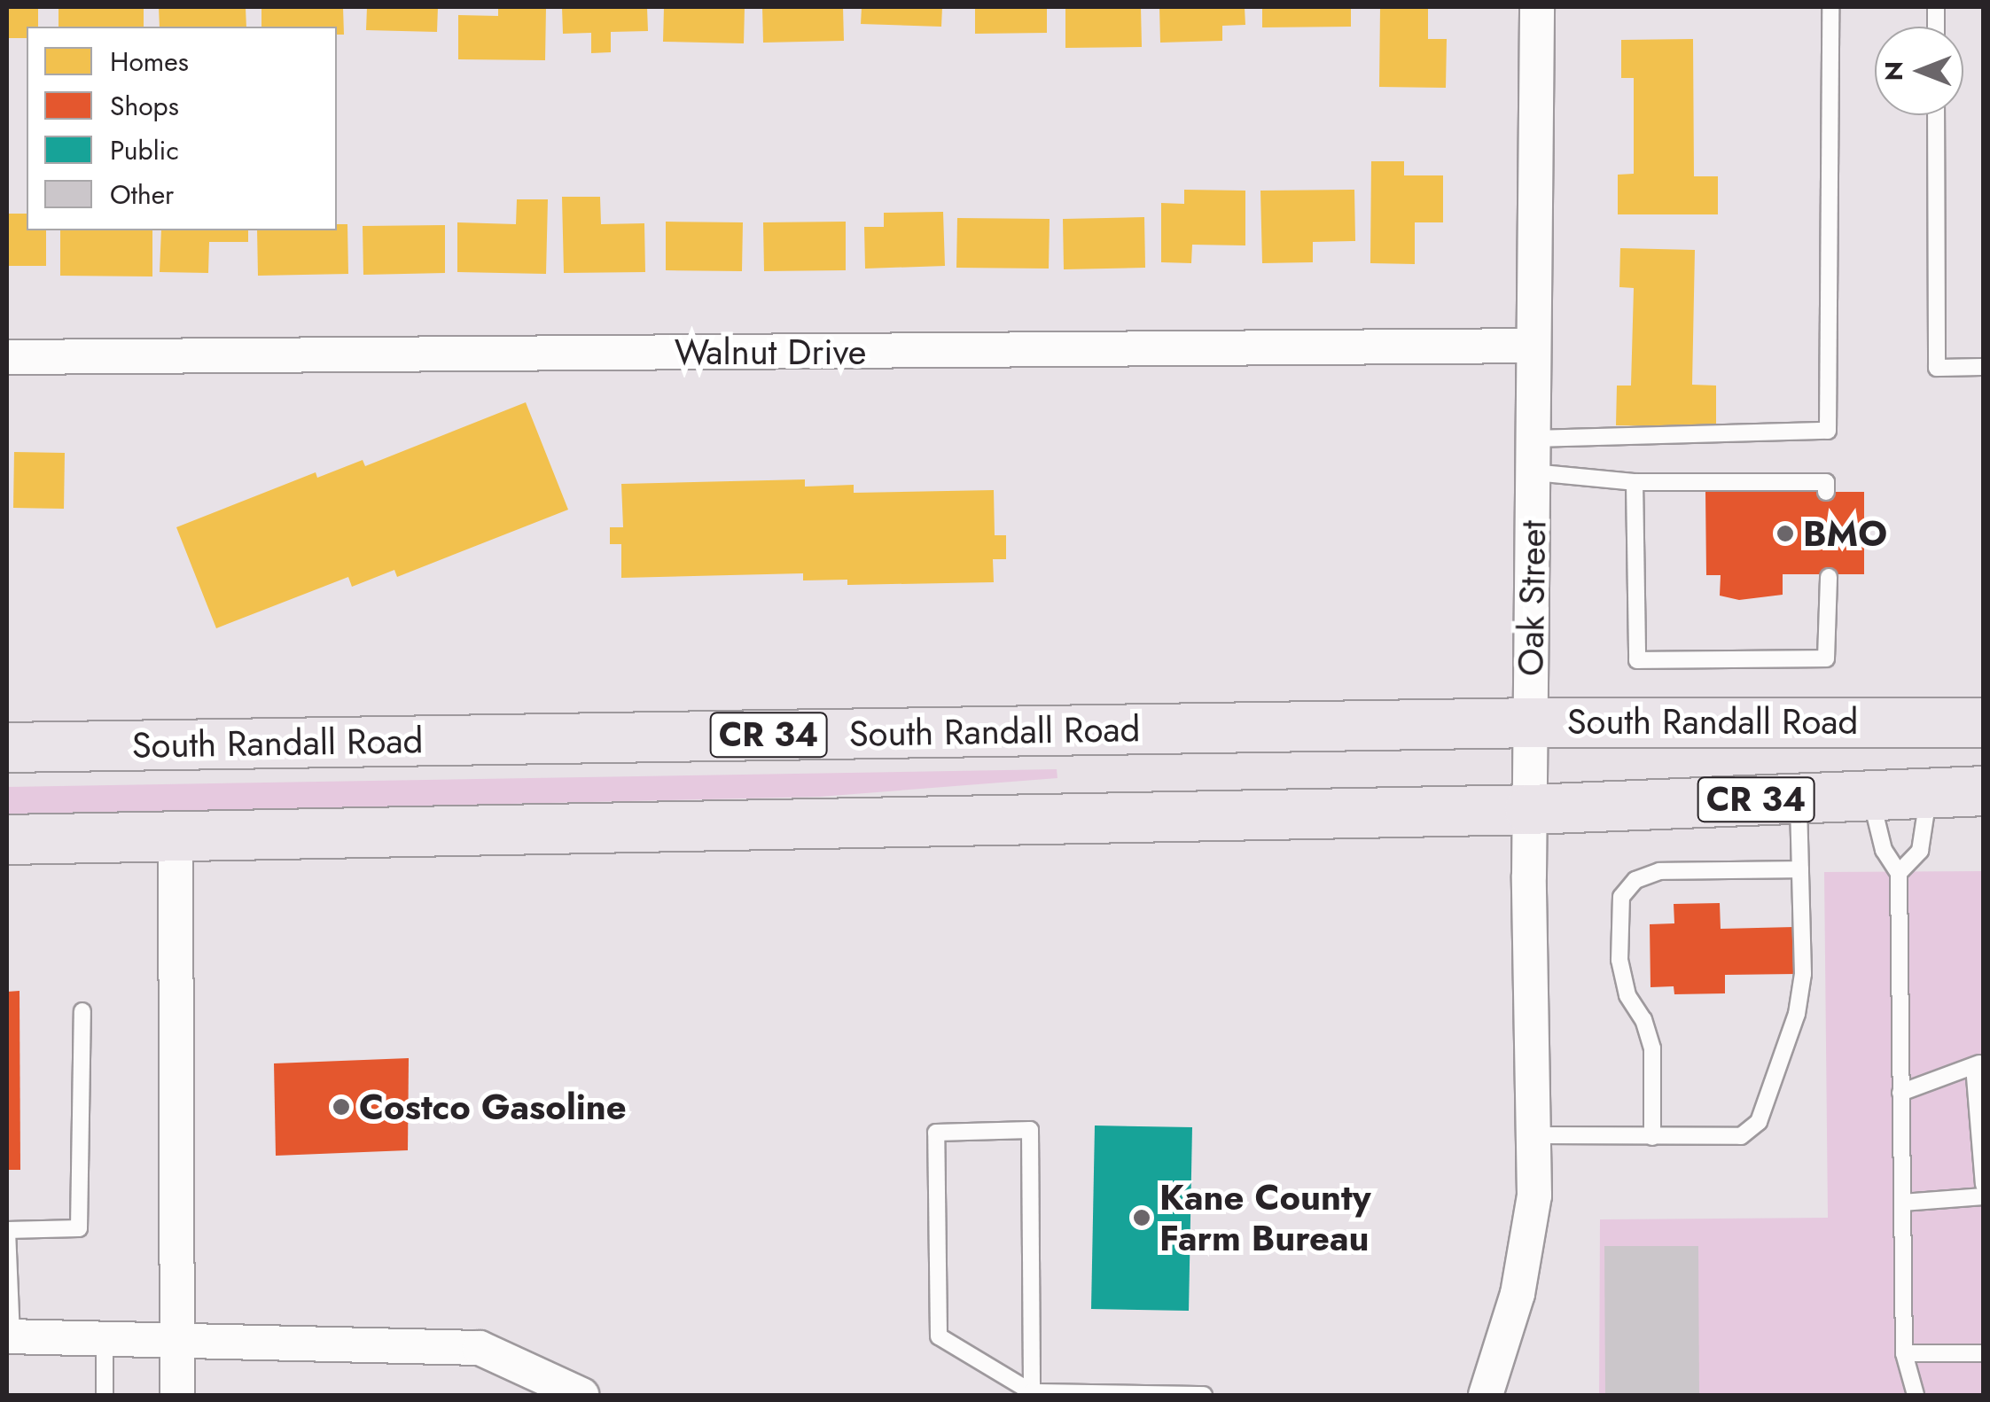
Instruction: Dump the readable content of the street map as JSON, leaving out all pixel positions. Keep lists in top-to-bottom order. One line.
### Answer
{"streets":{"main road":["South Randall Road","CR 34"],"street":["Walnut Drive","Oak Street"]},"crossings":[["Walnut Drive","Oak Street"],["Oak Street","South Randall Road"],["South Randall Road","CR 34"]],"places":["BMO","Costco Gasoline","Kane County Farm Bureau"],"legend":["Homes","Shops","Public","Other"],"north":"left"}
